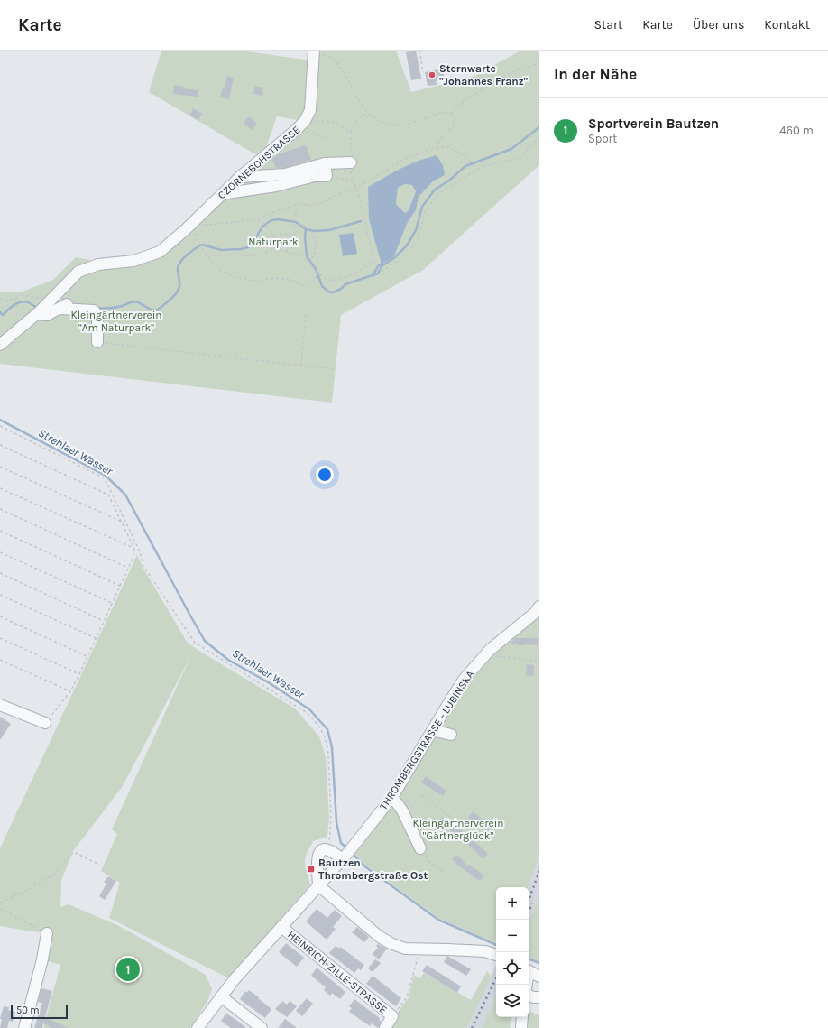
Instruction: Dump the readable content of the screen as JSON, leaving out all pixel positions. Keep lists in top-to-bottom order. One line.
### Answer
{"streets":{"street":["CZORNEBOHSTRASSE","THROMBERGSTRASSE - LUBINSKA","HEINRICH-ZILLE-STRASSE"]},"crossings":[["THROMBERGSTRASSE - LUBINSKA","HEINRICH-ZILLE-STRASSE"]],"water":["Strehlaer Wasser"],"parks":["Naturpark","Kleingärtnerverein \"Am Naturpark\"","Kleingärtnerverein \"Gärtnerglück\""],"places":{"other":["Sternwarte \"Johannes Franz\""],"transit":["Bautzen Thrombergstraße Ost"]},"scale_bar":"50 m","page":{"header":"Karte","nav":["Start","Karte","Über uns","Kontakt"],"heading":"In der Nähe","list":[{"mark":"1","name":"Sportverein Bautzen","note":"Sport","value":"460 m"}],"map_buttons":["+","−"],"pins":"1","scale":"50 m"}}
